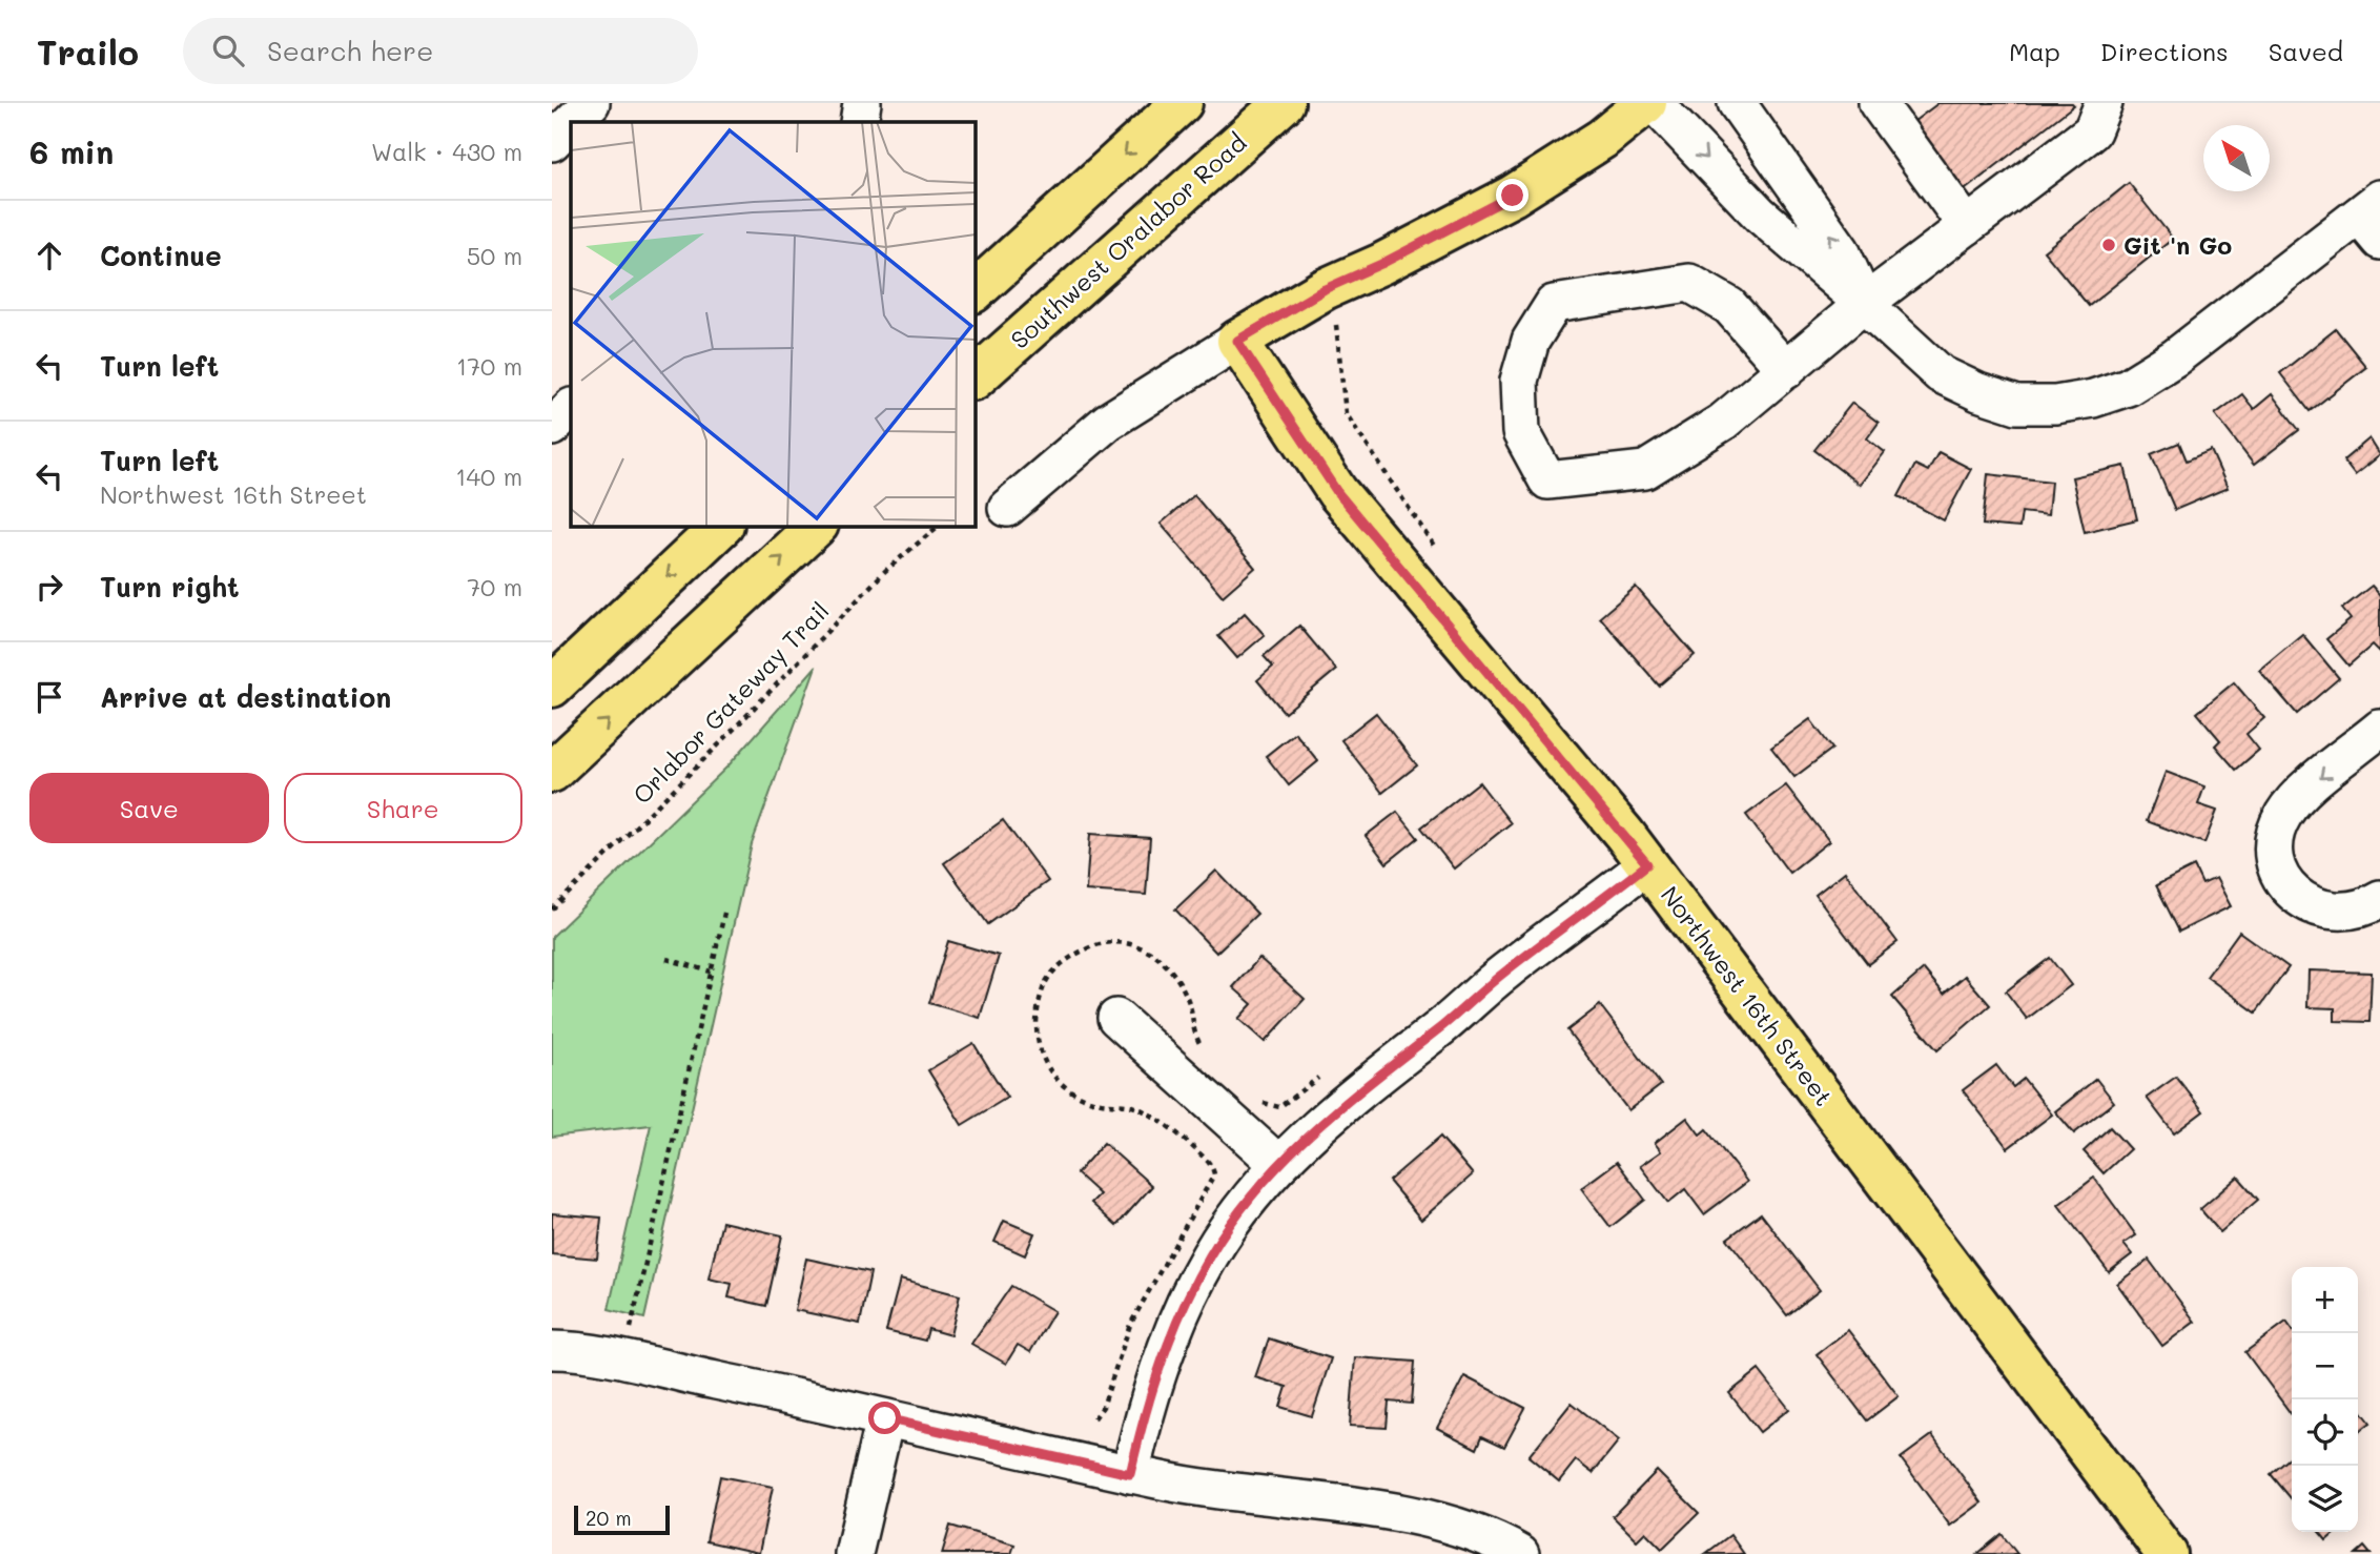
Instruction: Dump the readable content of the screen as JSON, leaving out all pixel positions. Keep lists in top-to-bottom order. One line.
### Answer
{"streets":{"main road":["Southwest Oralabor Road","Northwest 16th Street"],"path":["Orlabor Gateway Trail"]},"places":["Git 'n Go"],"scale_bar":"20 m","north":"top left","page":{"header":"Trailo","search":"Search here","nav":["Map","Directions","Saved"],"heading":["6 min","Walk · 430 m"],"list":[["Continue","50 m"],["Turn left","170 m"],["Turn left","Northwest 16th Street","140 m"],["Turn right","70 m"],"Arrive at destination"],"buttons":["Save","Share"],"map_buttons":["+","−"],"scale":"20 m"}}
